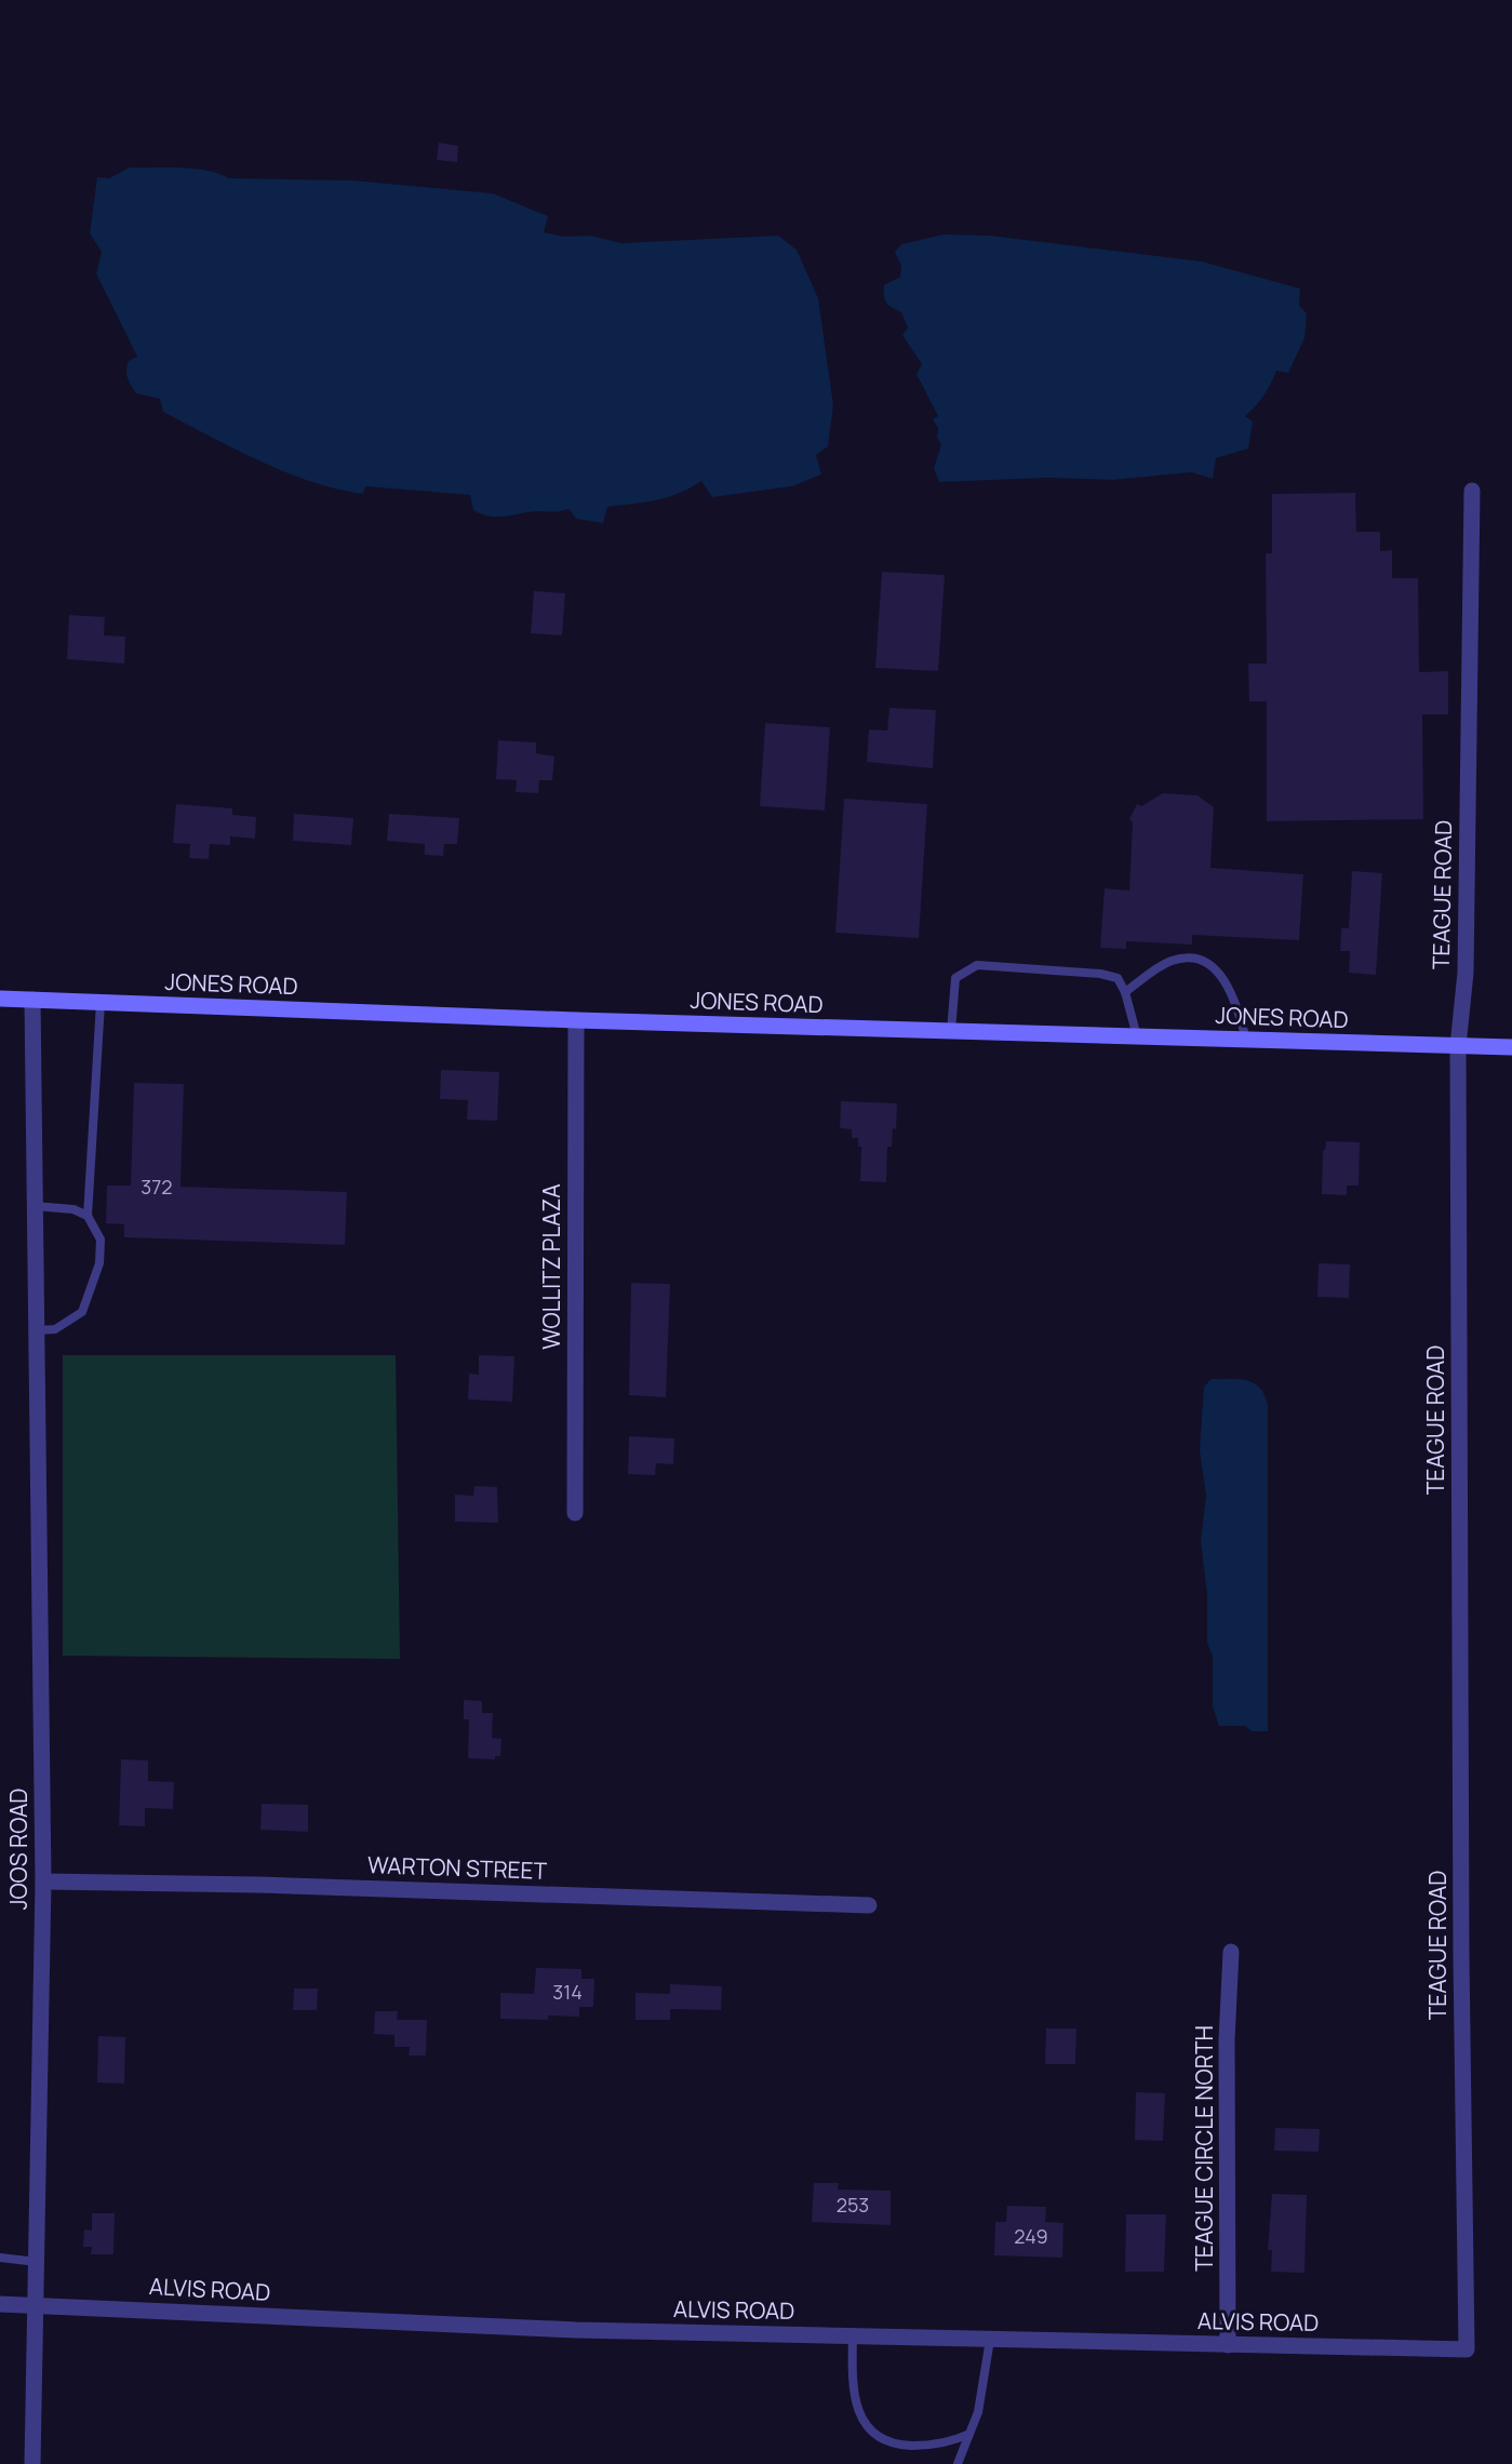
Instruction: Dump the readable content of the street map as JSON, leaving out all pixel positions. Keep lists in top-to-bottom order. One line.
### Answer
{"streets":{"street":["TEAGUE ROAD","JONES ROAD","WOLLITZ PLAZA","JOOS ROAD","WARTON STREET","TEAGUE CIRCLE NORTH","ALVIS ROAD"]},"crossings":[["TEAGUE ROAD","JONES ROAD"],["TEAGUE ROAD","ALVIS ROAD"],["JONES ROAD","WOLLITZ PLAZA"],["JONES ROAD","JOOS ROAD"],["JOOS ROAD","WARTON STREET"],["JOOS ROAD","ALVIS ROAD"],["TEAGUE CIRCLE NORTH","ALVIS ROAD"]],"house_numbers":["372","314","253","249"]}
